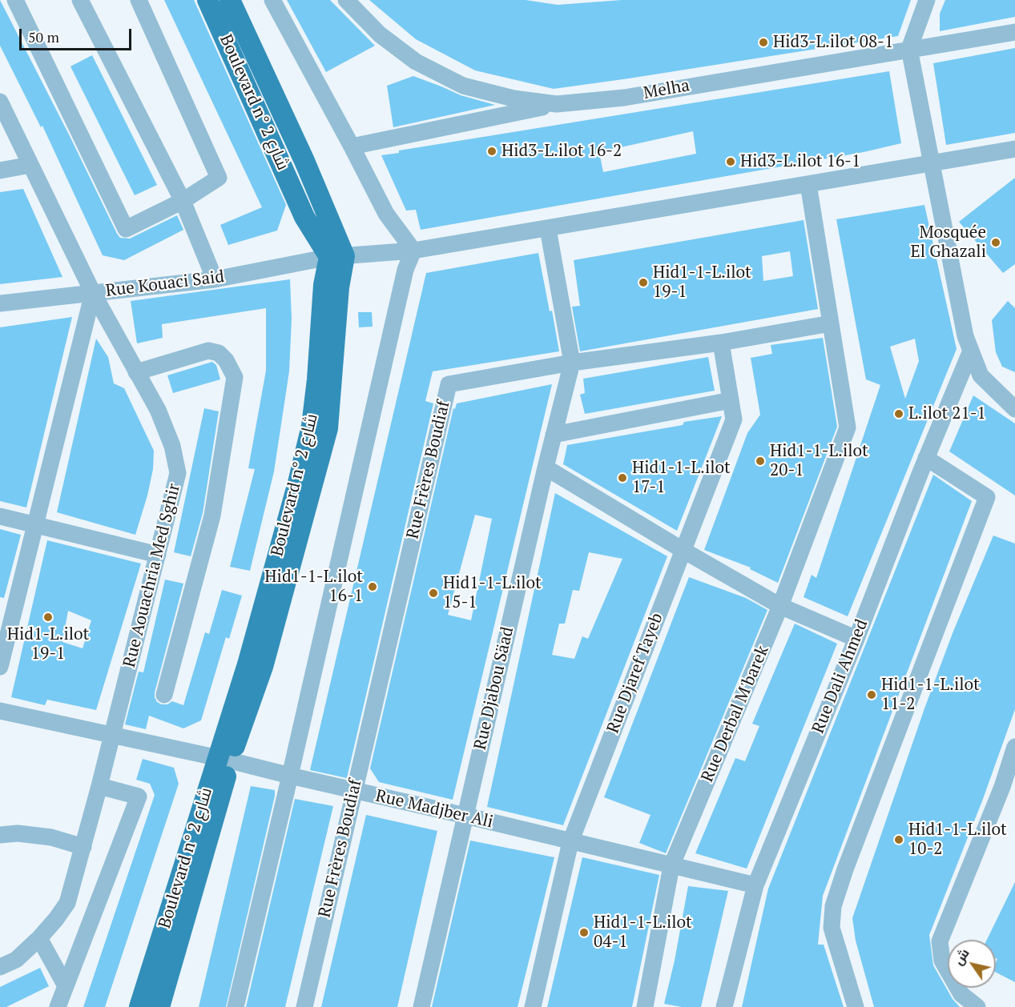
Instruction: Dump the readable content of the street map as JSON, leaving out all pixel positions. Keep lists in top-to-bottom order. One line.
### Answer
{"streets":{"main road":["Boulevard n° شارع 2"],"street":["Melha","Rue Kouaci Said","Rue Frères Boudiaf","Rue Aouachria Med Sghir","Rue Djaref Tayeb","Rue Dali Ahmed","Rue Djabou Säad","Rue Derbal M'barek","Rue Madjber Ali"]},"crossings":[["Boulevard n° شارع 2","Rue Kouaci Said"],["Boulevard n° شارع 2","Rue Madjber Ali"],["Rue Kouaci Said","Rue Aouachria Med Sghir"],["Rue Kouaci Said","Rue Djabou Säad"],["Rue Frères Boudiaf","Rue Djaref Tayeb"],["Rue Frères Boudiaf","Rue Djabou Säad"],["Rue Frères Boudiaf","Rue Derbal M'barek"],["Rue Frères Boudiaf","Rue Madjber Ali"],["Rue Aouachria Med Sghir","Rue Madjber Ali"],["Rue Djaref Tayeb","Rue Madjber Ali"],["Rue Dali Ahmed","Rue Madjber Ali"],["Rue Djabou Säad","Rue Madjber Ali"],["Rue Derbal M'barek","Rue Madjber Ali"]],"places":["Hid3-L.ilot 08-1","Hid3-L.ilot 16-2","Hid3-L.ilot 16-1","Mosquée El Ghazali","Hid1-1-L.ilot 19-1","L.ilot 21-1","Hid1-1-L.ilot 20-1","Hid1-1-L.ilot 17-1","Hid1-1-L.ilot 16-1","Hid1-1-L.ilot 15-1","Hid1-L.ilot 19-1","Hid1-1-L.ilot 11-2","Hid1-1-L.ilot 10-2","Hid1-1-L.ilot 04-1"],"scale_bar":"50 m","north":"top left"}
